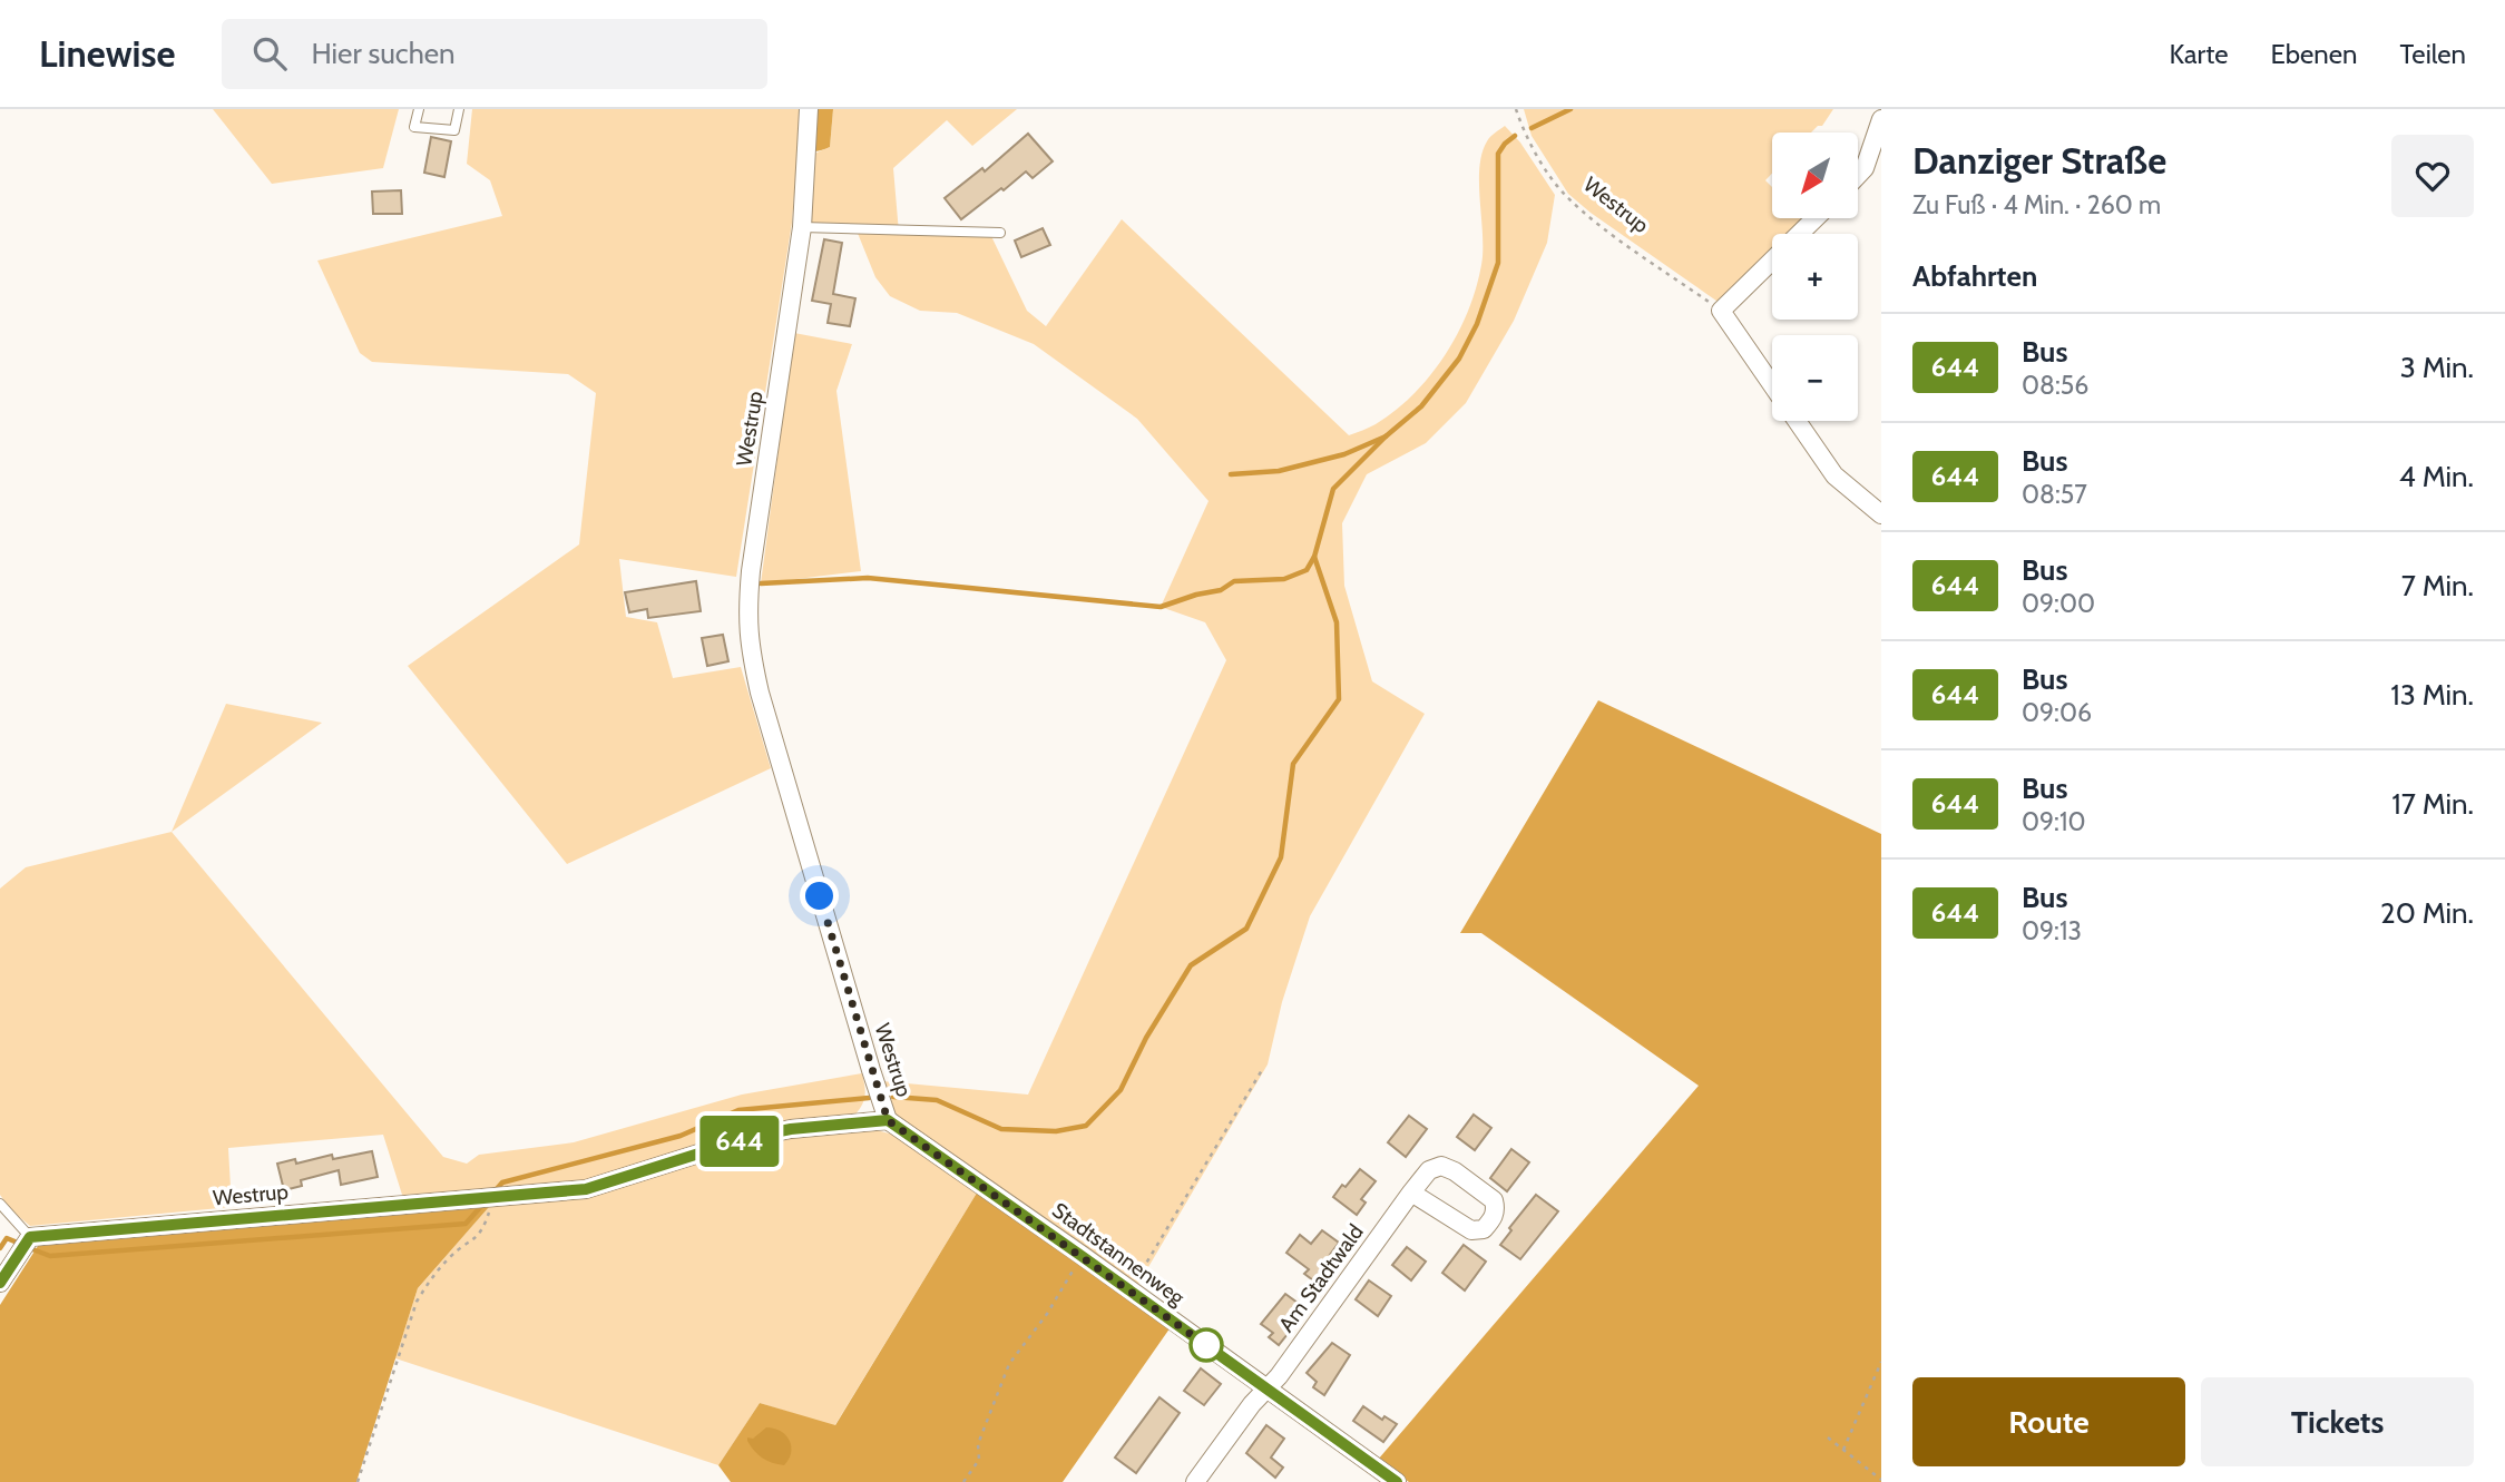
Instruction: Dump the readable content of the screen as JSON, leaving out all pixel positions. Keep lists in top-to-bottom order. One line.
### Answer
{"streets":{"street":["Westrup","Stadtstannenweg","Am Stadtwald"]},"crossings":[["Westrup","Stadtstannenweg"],["Stadtstannenweg","Am Stadtwald"]],"lines":["bus line 644"],"north":"bottom left","page":{"header":"Linewise","search":"Hier suchen","nav":["Karte","Ebenen","Teilen"],"on_map":"644","heading":[["Danziger Straße","Zu Fuß · 4 Min. · 260 m"],"Abfahrten"],"map_buttons":["+","−"],"list":[{"mark":"644","name":"Bus","note":"08:56","value":"3 Min."},{"mark":"644","name":"Bus","note":"08:57","value":"4 Min."},{"mark":"644","name":"Bus","note":"09:00","value":"7 Min."},{"mark":"644","name":"Bus","note":"09:06","value":"13 Min."},{"mark":"644","name":"Bus","note":"09:10","value":"17 Min."},{"mark":"644","name":"Bus","note":"09:13","value":"20 Min."}],"buttons":["Route","Tickets"]}}
